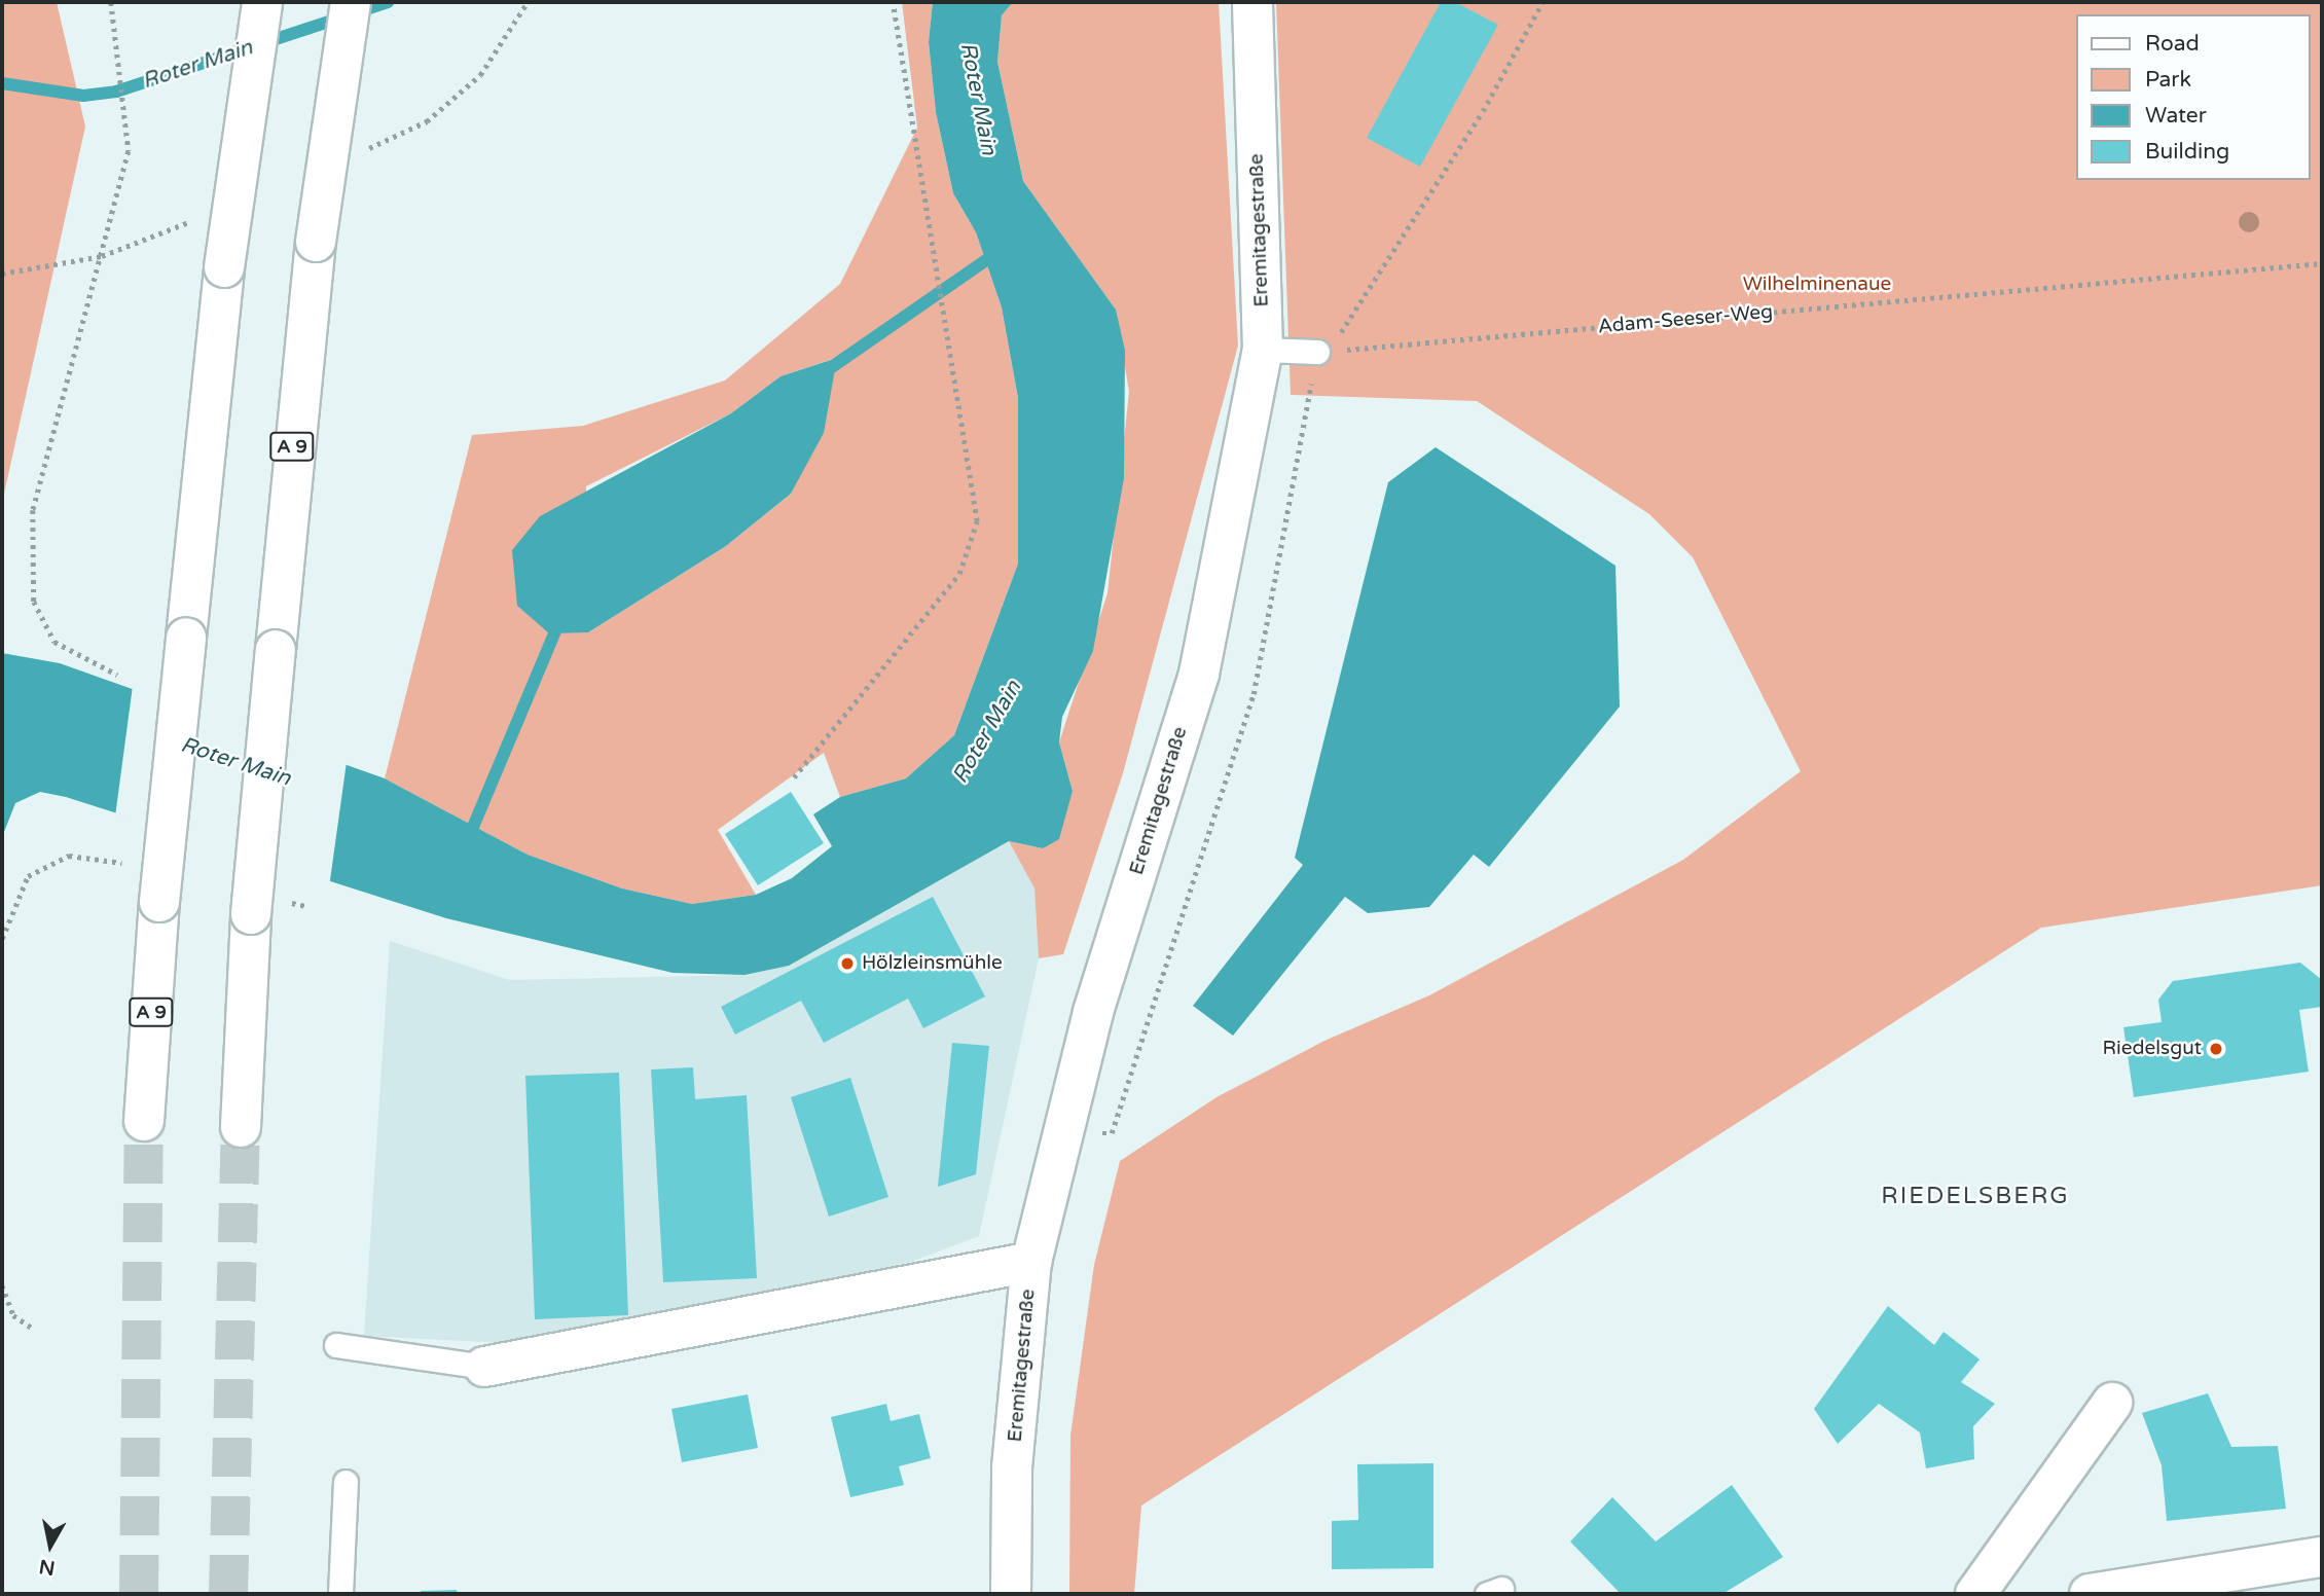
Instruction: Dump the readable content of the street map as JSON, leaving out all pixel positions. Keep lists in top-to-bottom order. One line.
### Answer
{"streets":{"main road":["Eremitagestraße","A 9"],"path":["Adam-Seeser-Weg"]},"districts":["RIEDELSBERG"],"water":["Roter Main"],"parks":["Wilhelminenaue"],"places":["Hölzleinsmühle","Riedelsgut"],"legend":["Road","Park","Water","Building"],"north":"bottom"}
